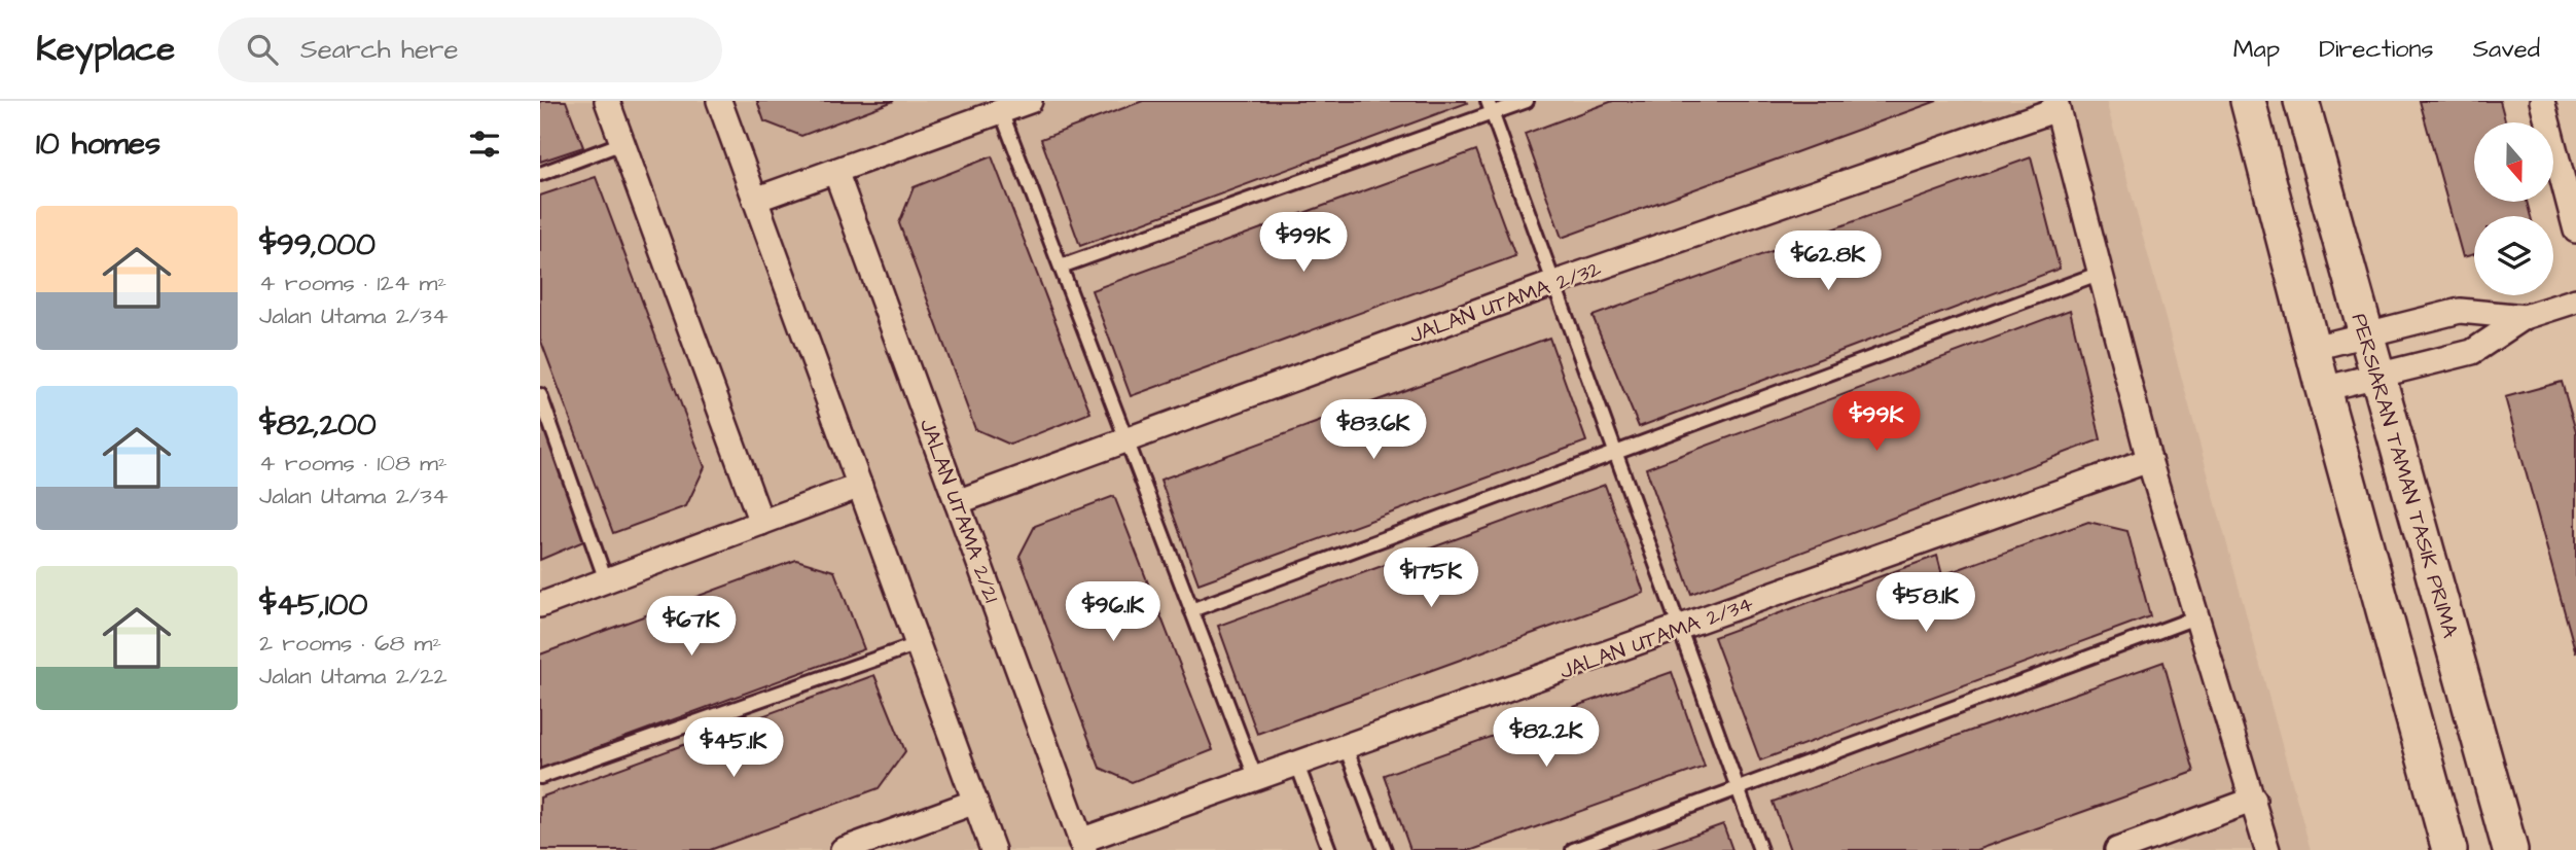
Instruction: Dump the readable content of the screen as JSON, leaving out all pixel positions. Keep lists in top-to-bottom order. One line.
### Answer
{"streets":{"main road":["PERSIARAN TAMAN TASIK PRIMA"],"street":["JALAN UTAMA 2/32","JALAN UTAMA 2/21","JALAN UTAMA 2/34"]},"crossings":[["JALAN UTAMA 2/32","JALAN UTAMA 2/21"],["JALAN UTAMA 2/21","JALAN UTAMA 2/34"]],"north":"bottom","page":{"header":"Keyplace","search":"Search here","nav":["Map","Directions","Saved"],"heading":"10 homes","list":[{"name":"$99,000","note":"4 rooms · 124 m² · Jalan Utama 2/34"},{"name":"$82,200","note":"4 rooms · 108 m² · Jalan Utama 2/34"},{"name":"$45,100","note":"2 rooms · 68 m² · Jalan Utama 2/22"}],"price":["$99K","$62.8K","$99K","$83.6K","$175K","$58.1K","$96.1K","$67K","$82.2K","$45.1K"]}}
